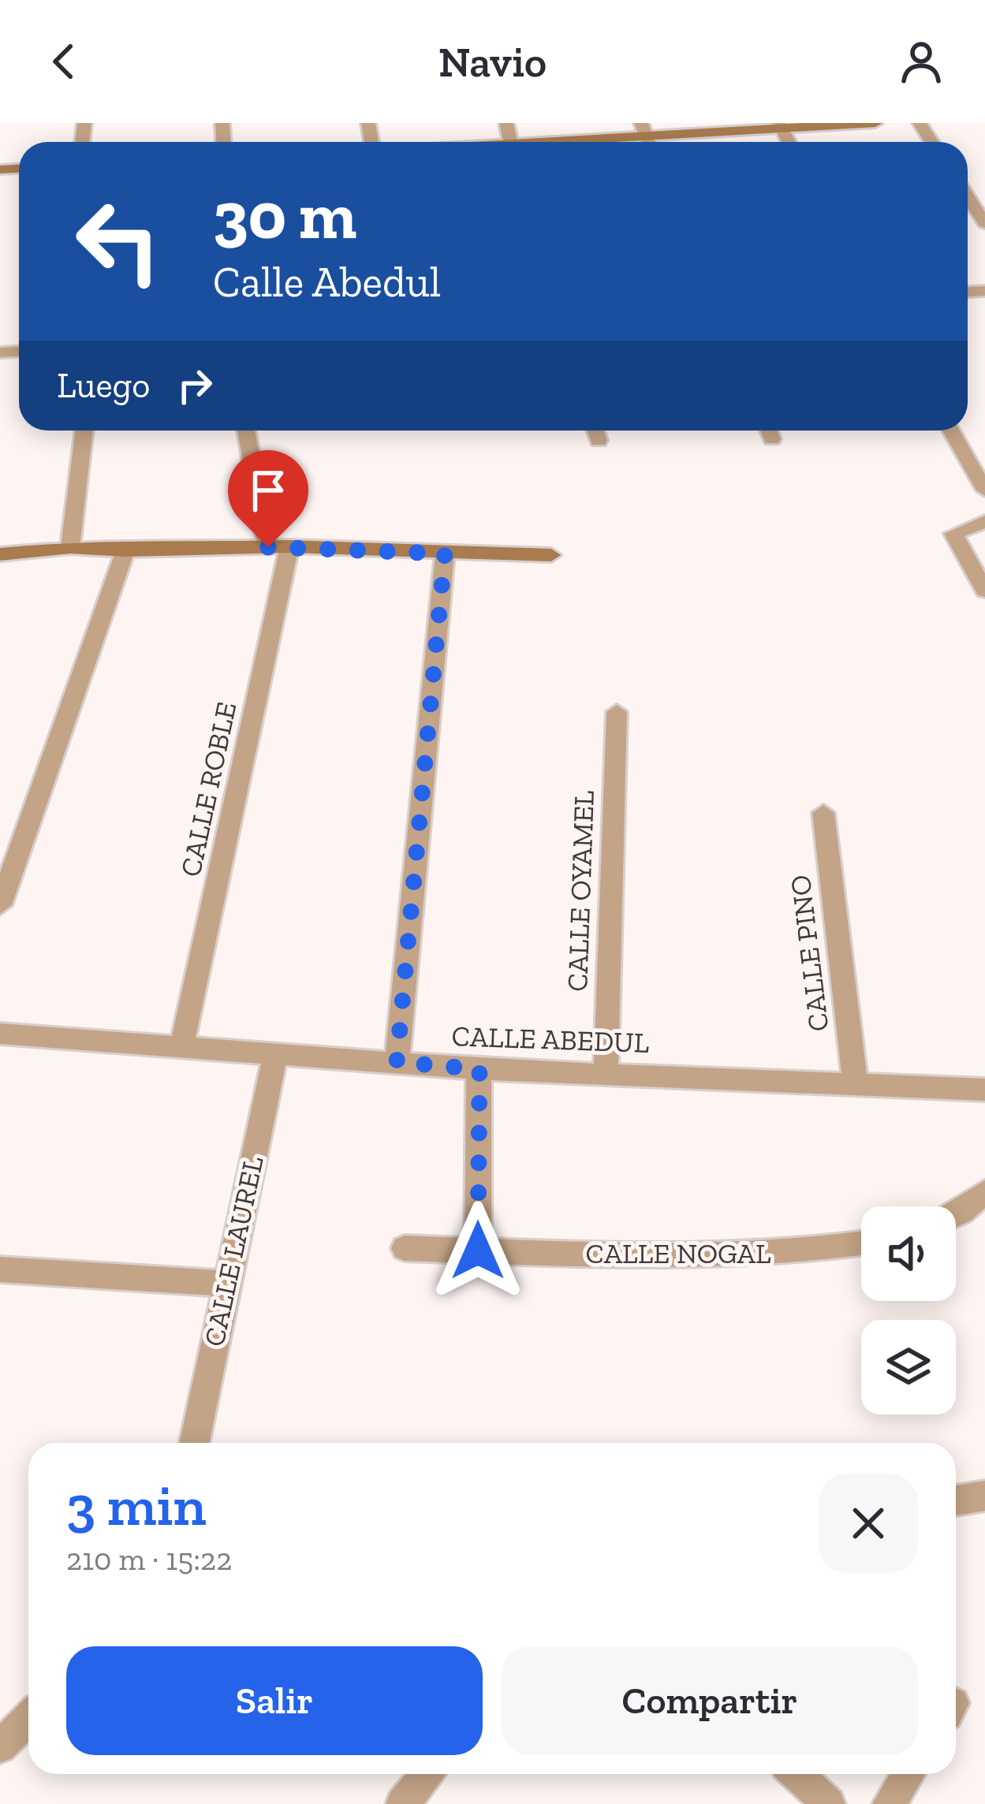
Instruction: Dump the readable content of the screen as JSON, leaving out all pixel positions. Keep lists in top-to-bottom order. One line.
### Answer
{"streets":{"street":["CALLE ROBLE","CALLE OYAMEL","CALLE PINO","CALLE ABEDUL","CALLE LAUREL","CALLE NOGAL"]},"crossings":[["CALLE ROBLE","CALLE ABEDUL"],["CALLE OYAMEL","CALLE ABEDUL"],["CALLE PINO","CALLE ABEDUL"],["CALLE ABEDUL","CALLE LAUREL"]],"page":{"header":"Navio","turn":["30 m","Calle Abedul"],"then":"Luego","heading":["3 min","210 m · 15:22"],"buttons":["Salir","Compartir"]}}
